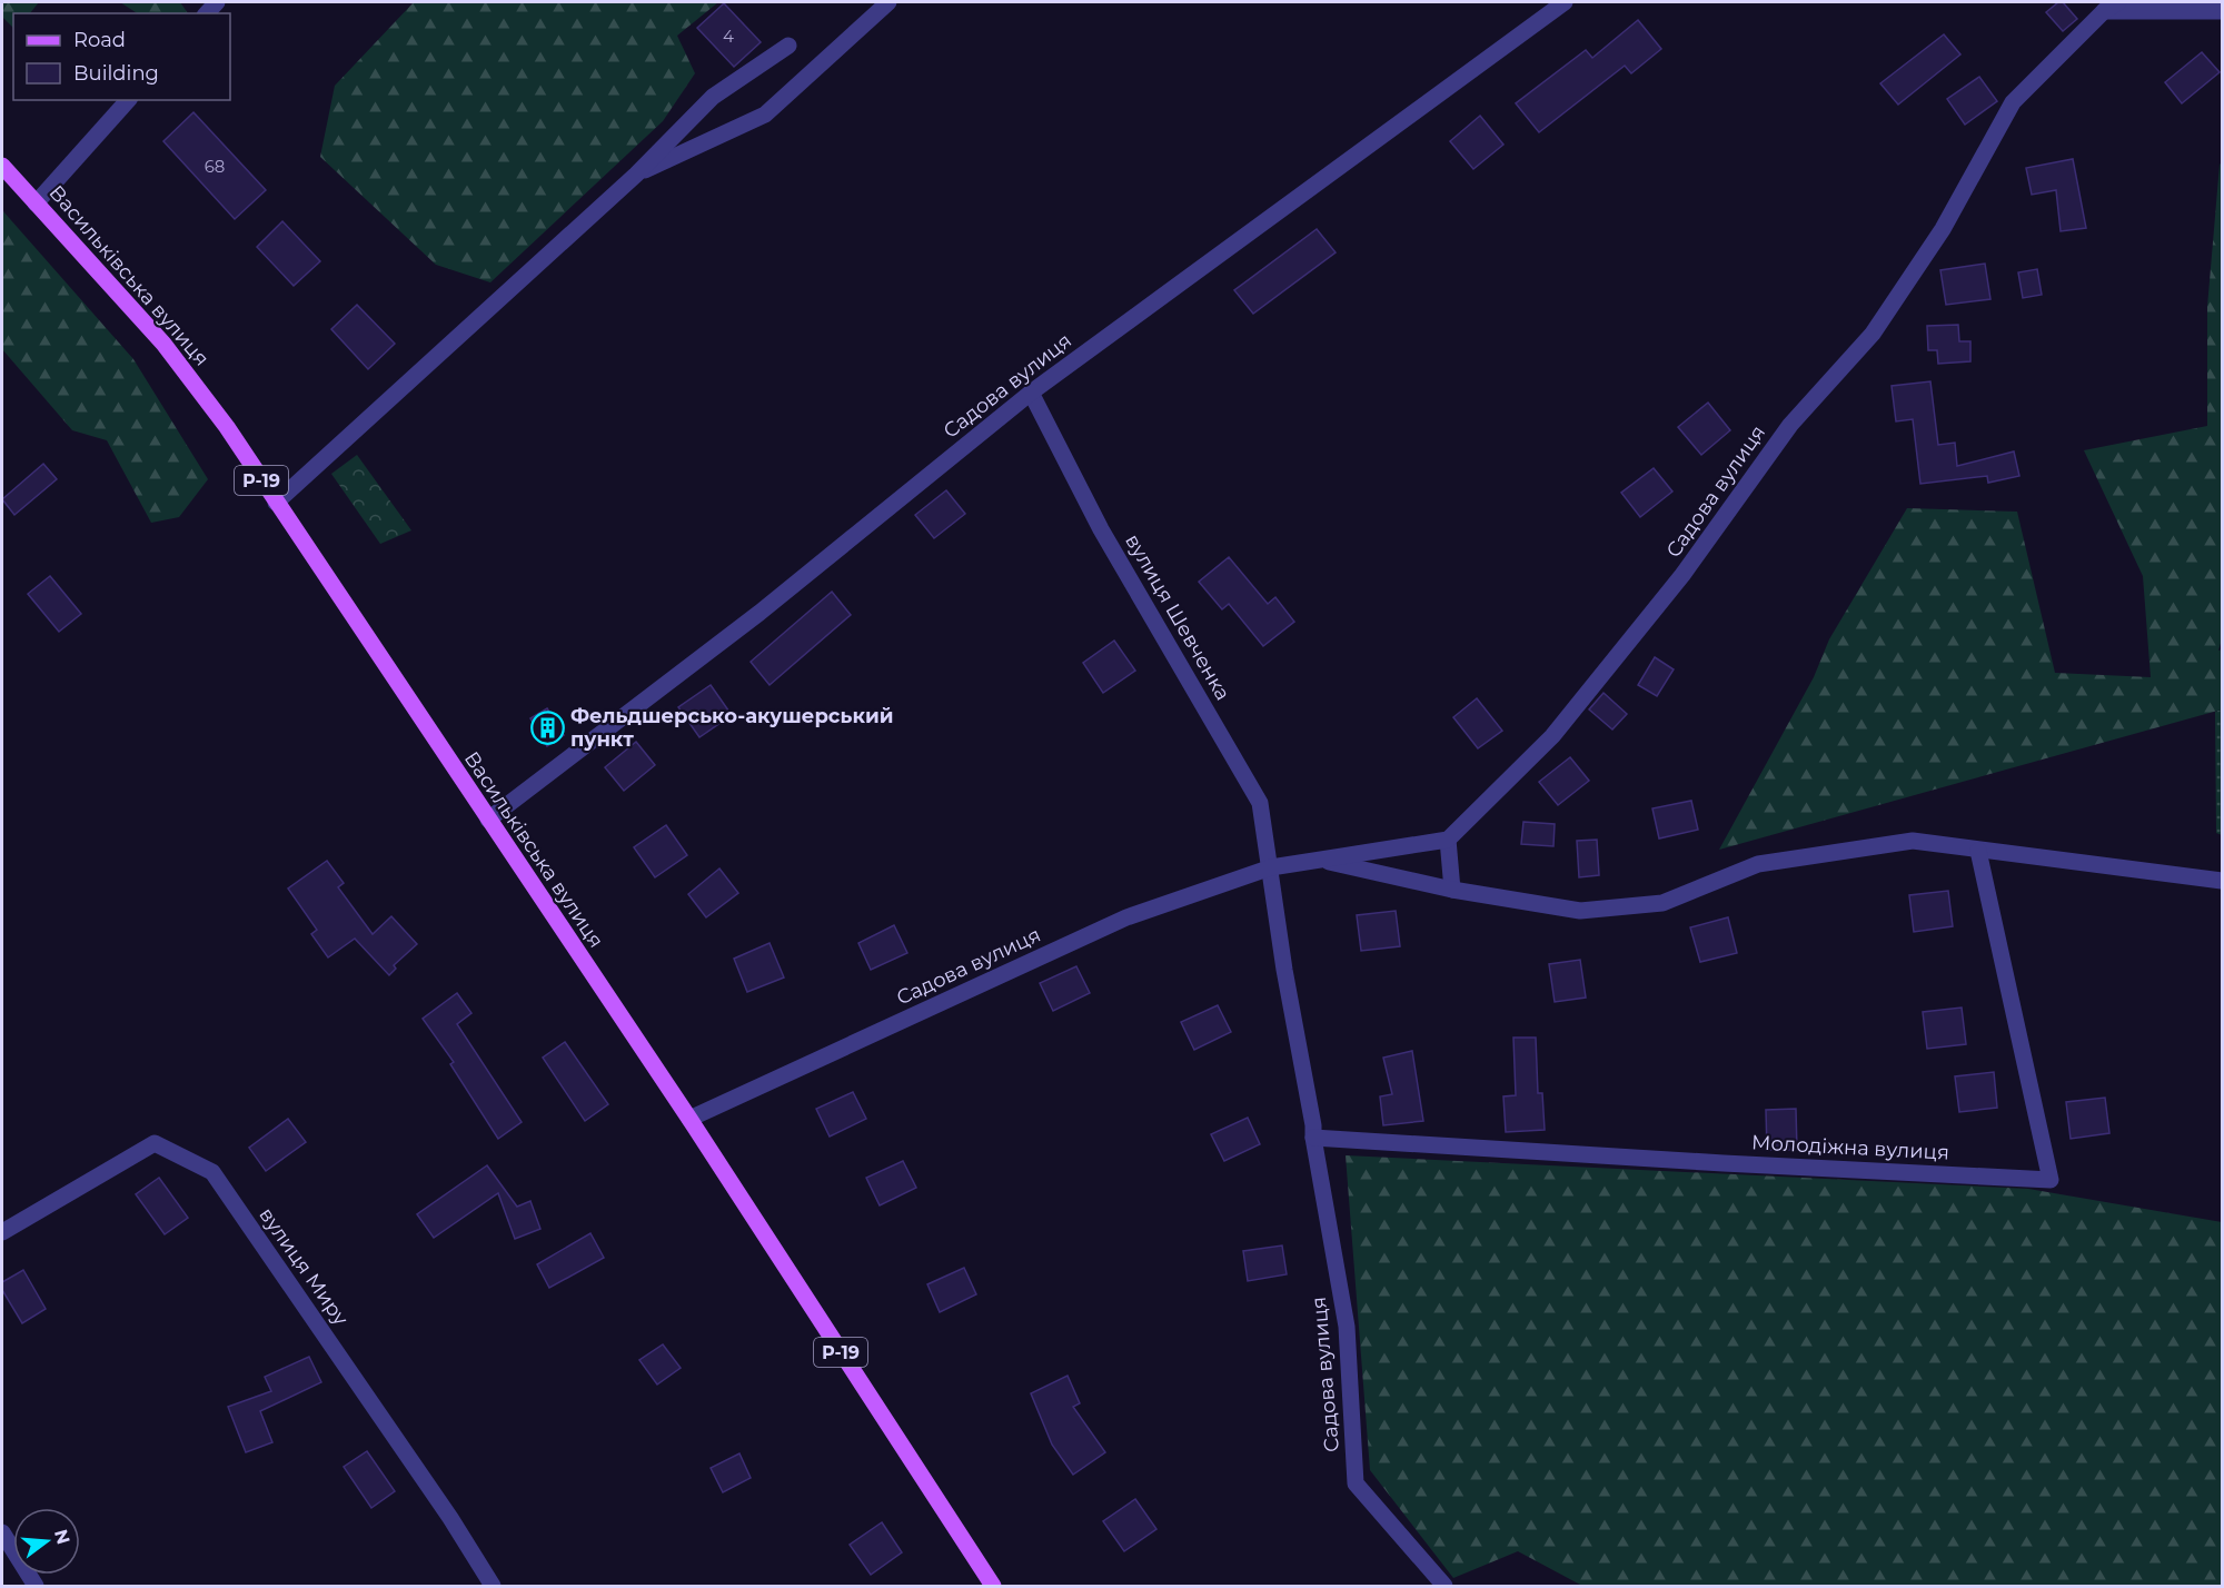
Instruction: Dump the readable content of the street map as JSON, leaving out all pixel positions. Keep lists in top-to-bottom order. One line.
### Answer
{"streets":{"main road":["Васильківська вулиця","Р-19"],"street":["Садова вулиця","вулиця Шевченка","Молодіжна вулиця","вулиця Миру"]},"crossings":[["Васильківська вулиця","Садова вулиця"],["Садова вулиця","вулиця Шевченка"],["Садова вулиця","Молодіжна вулиця"]],"places":{"building":["Фельдшерсько-акушерський пункт"]},"house_numbers":["4","68"],"legend":["Road","Building"],"north":"right"}
